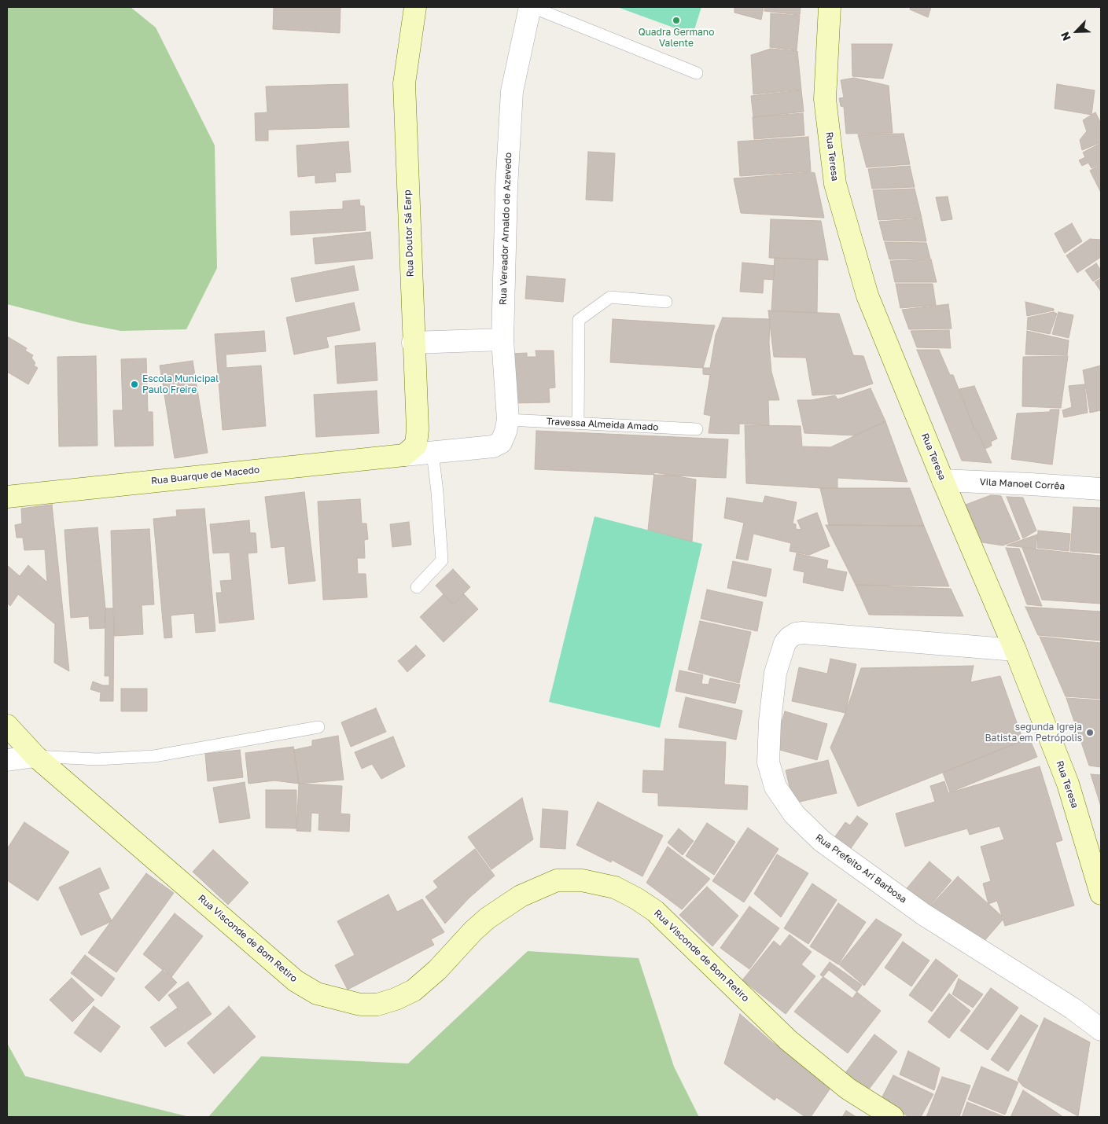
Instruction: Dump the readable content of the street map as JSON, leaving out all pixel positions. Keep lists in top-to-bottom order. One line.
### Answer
{"streets":{"main road":["Rua Teresa","Rua Doutor Sá Earp","Rua Buarque de Macedo","Rua Visconde de Bom Retiro"],"street":["Rua Vereador Arnaldo de Azevedo","Vila Manoel Corrêa","Rua Prefeito Ari Barbosa"],"lane":["Travessa Almeida Amado"]},"crossings":[["Rua Teresa","Vila Manoel Corrêa"],["Rua Teresa","Rua Prefeito Ari Barbosa"],["Rua Vereador Arnaldo de Azevedo","Travessa Almeida Amado"],["Rua Doutor Sá Earp","Rua Buarque de Macedo"]],"places":["Quadra Germano Valente","Escola Municipal Paulo Freire","segunda Igreja Batista em Petrópolis"],"north":"bottom left"}
